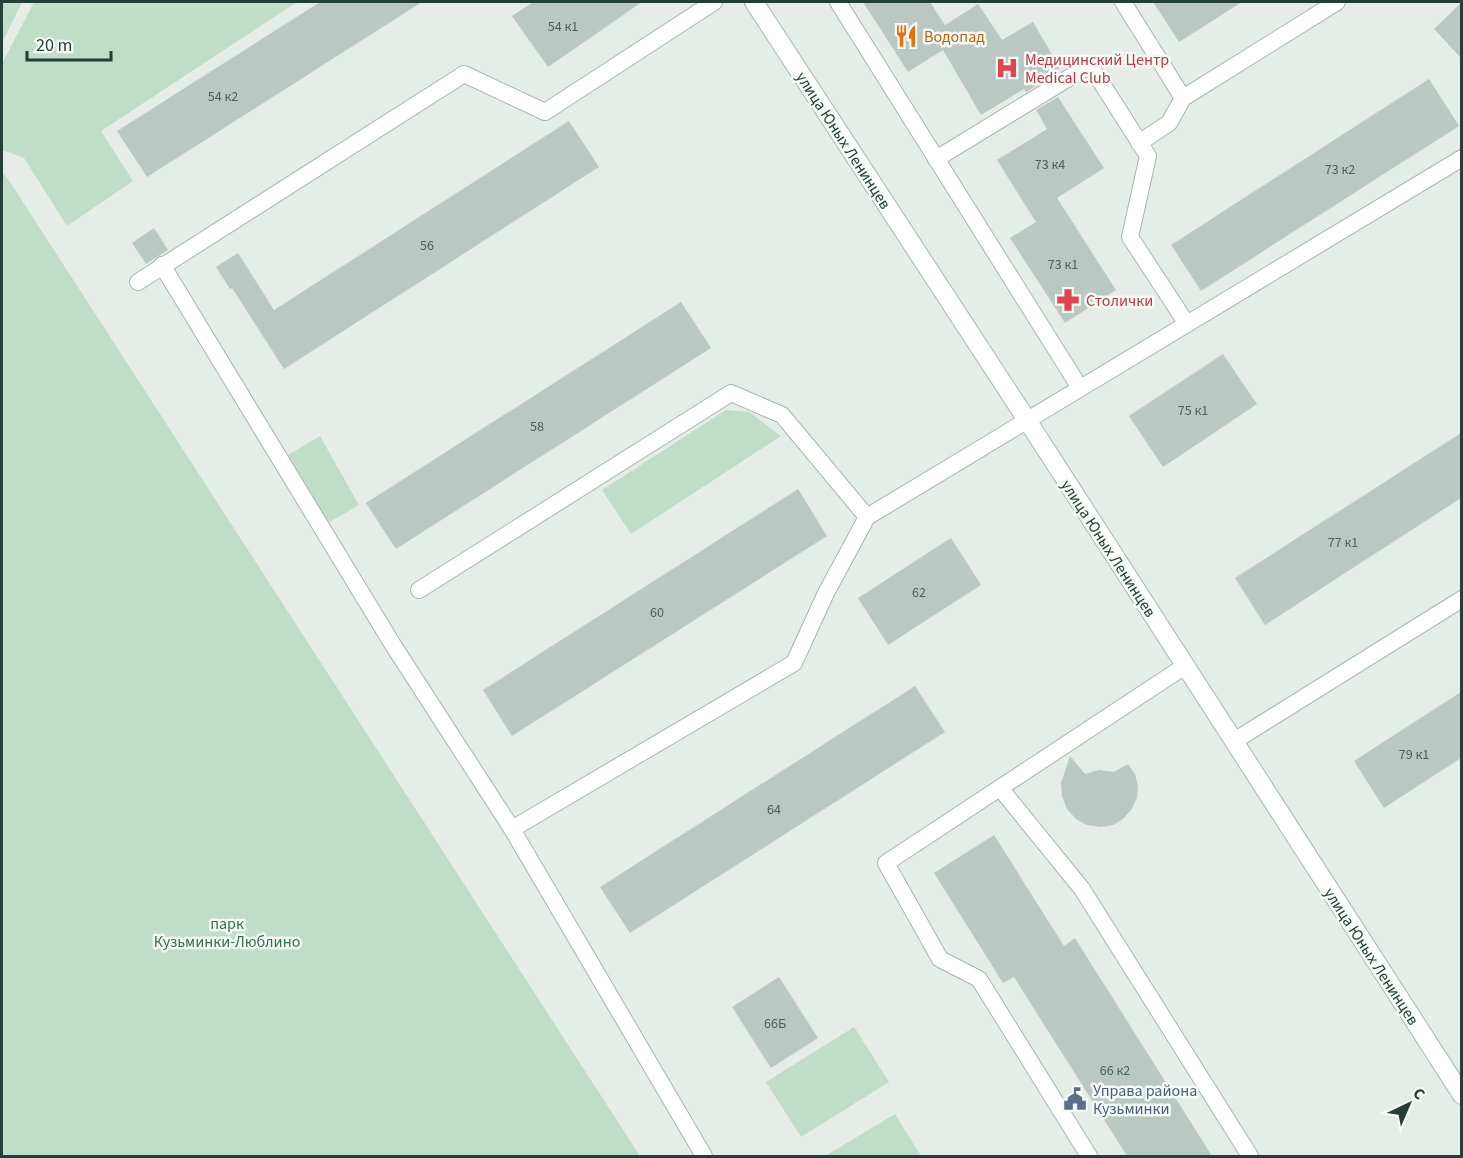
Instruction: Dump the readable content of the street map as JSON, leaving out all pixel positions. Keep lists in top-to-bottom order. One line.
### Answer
{"streets":{"main road":["улица Юных Ленинцев"]},"parks":["парк Кузьминки-Люблино"],"places":{"restaurant":["Водопад"],"hospital":["Медицинский Центр Medical Club"],"pharmacy":["Столички"],"public building":["Управа района Кузьминки"]},"house_numbers":["54 к1","54 к2","73 к4","73 к2","56","73 к1","75 к1","58","77 к1","62","60","79 к1","64","66Б","66 к2"],"scale_bar":"20 m","north":"top right"}
